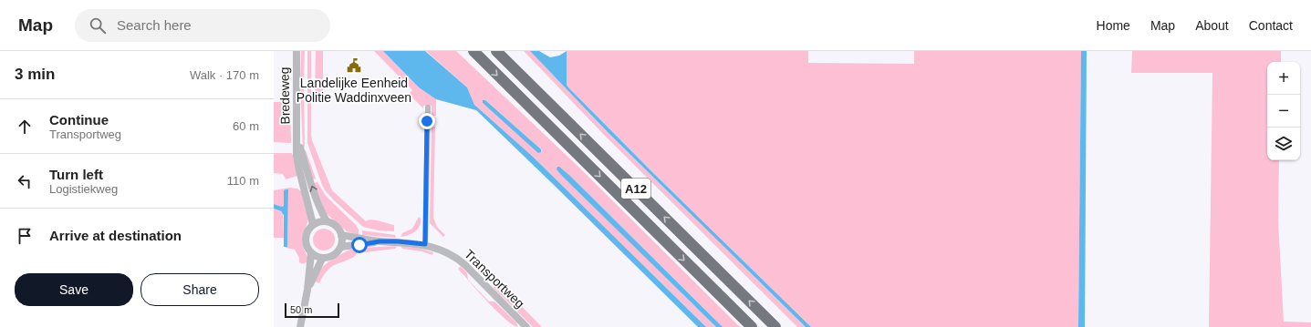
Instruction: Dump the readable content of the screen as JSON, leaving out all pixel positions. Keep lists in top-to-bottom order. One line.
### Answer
{"streets":{"highway":["A12"],"street":["Bredeweg","Transportweg"]},"crossings":[["Bredeweg","Transportweg"]],"places":{"public building":["Landelijke Eenheid Politie Waddinxveen"]},"scale_bar":"50 m","page":{"header":"Map","search":"Search here","nav":["Home","Map","About","Contact"],"heading":["3 min","Walk · 170 m"],"map_buttons":["+","−"],"list":[["Continue","Transportweg","60 m"],["Turn left","Logistiekweg","110 m"],"Arrive at destination"],"buttons":["Save","Share"],"scale":"50 m"}}
